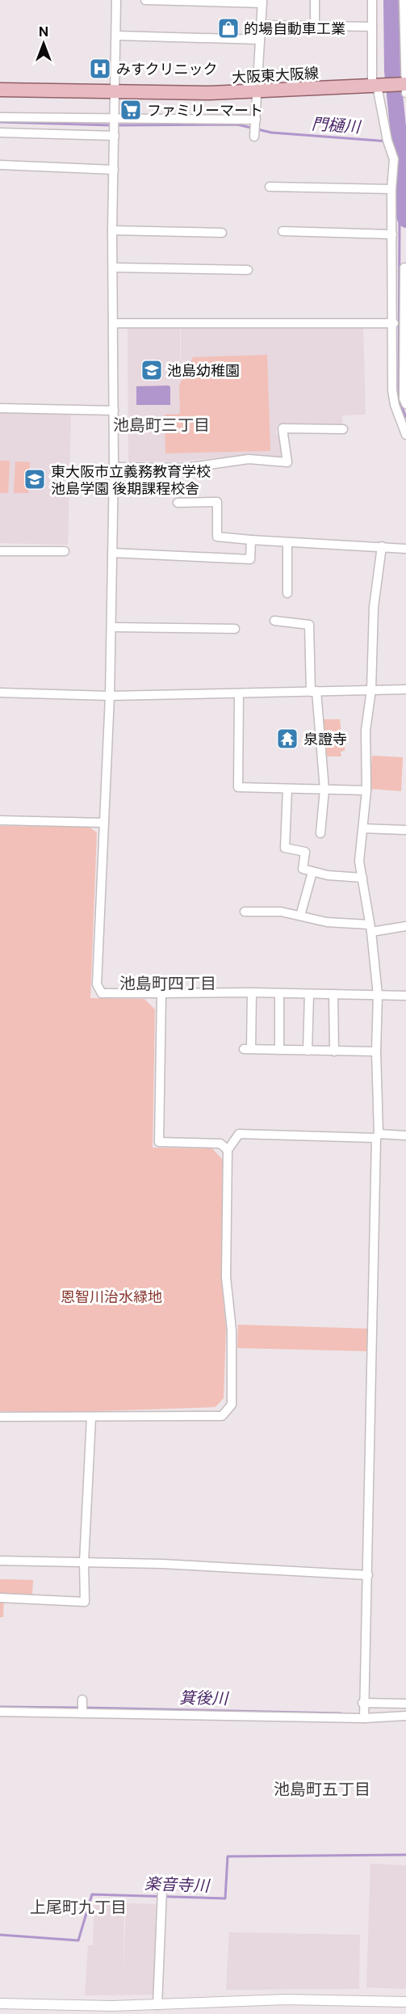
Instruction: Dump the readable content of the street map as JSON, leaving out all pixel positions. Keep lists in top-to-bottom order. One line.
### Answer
{"streets":{"main road":["大阪東大阪線"]},"districts":["池島町三丁目","池島町四丁目","池島町五丁目","上尾町九丁目"],"water":["門樋川","箕後川","楽音寺川"],"parks":["恩智川治水緑地"],"places":{"shop":["的場自動車工業"],"hospital":["みすクリニック"],"supermarket":["ファミリーマート"],"school or university":["池島幼稚園","東大阪市立義務教育学校 池島学園 後期課程校舎"],"temple":["泉證寺"]},"north":"top"}
